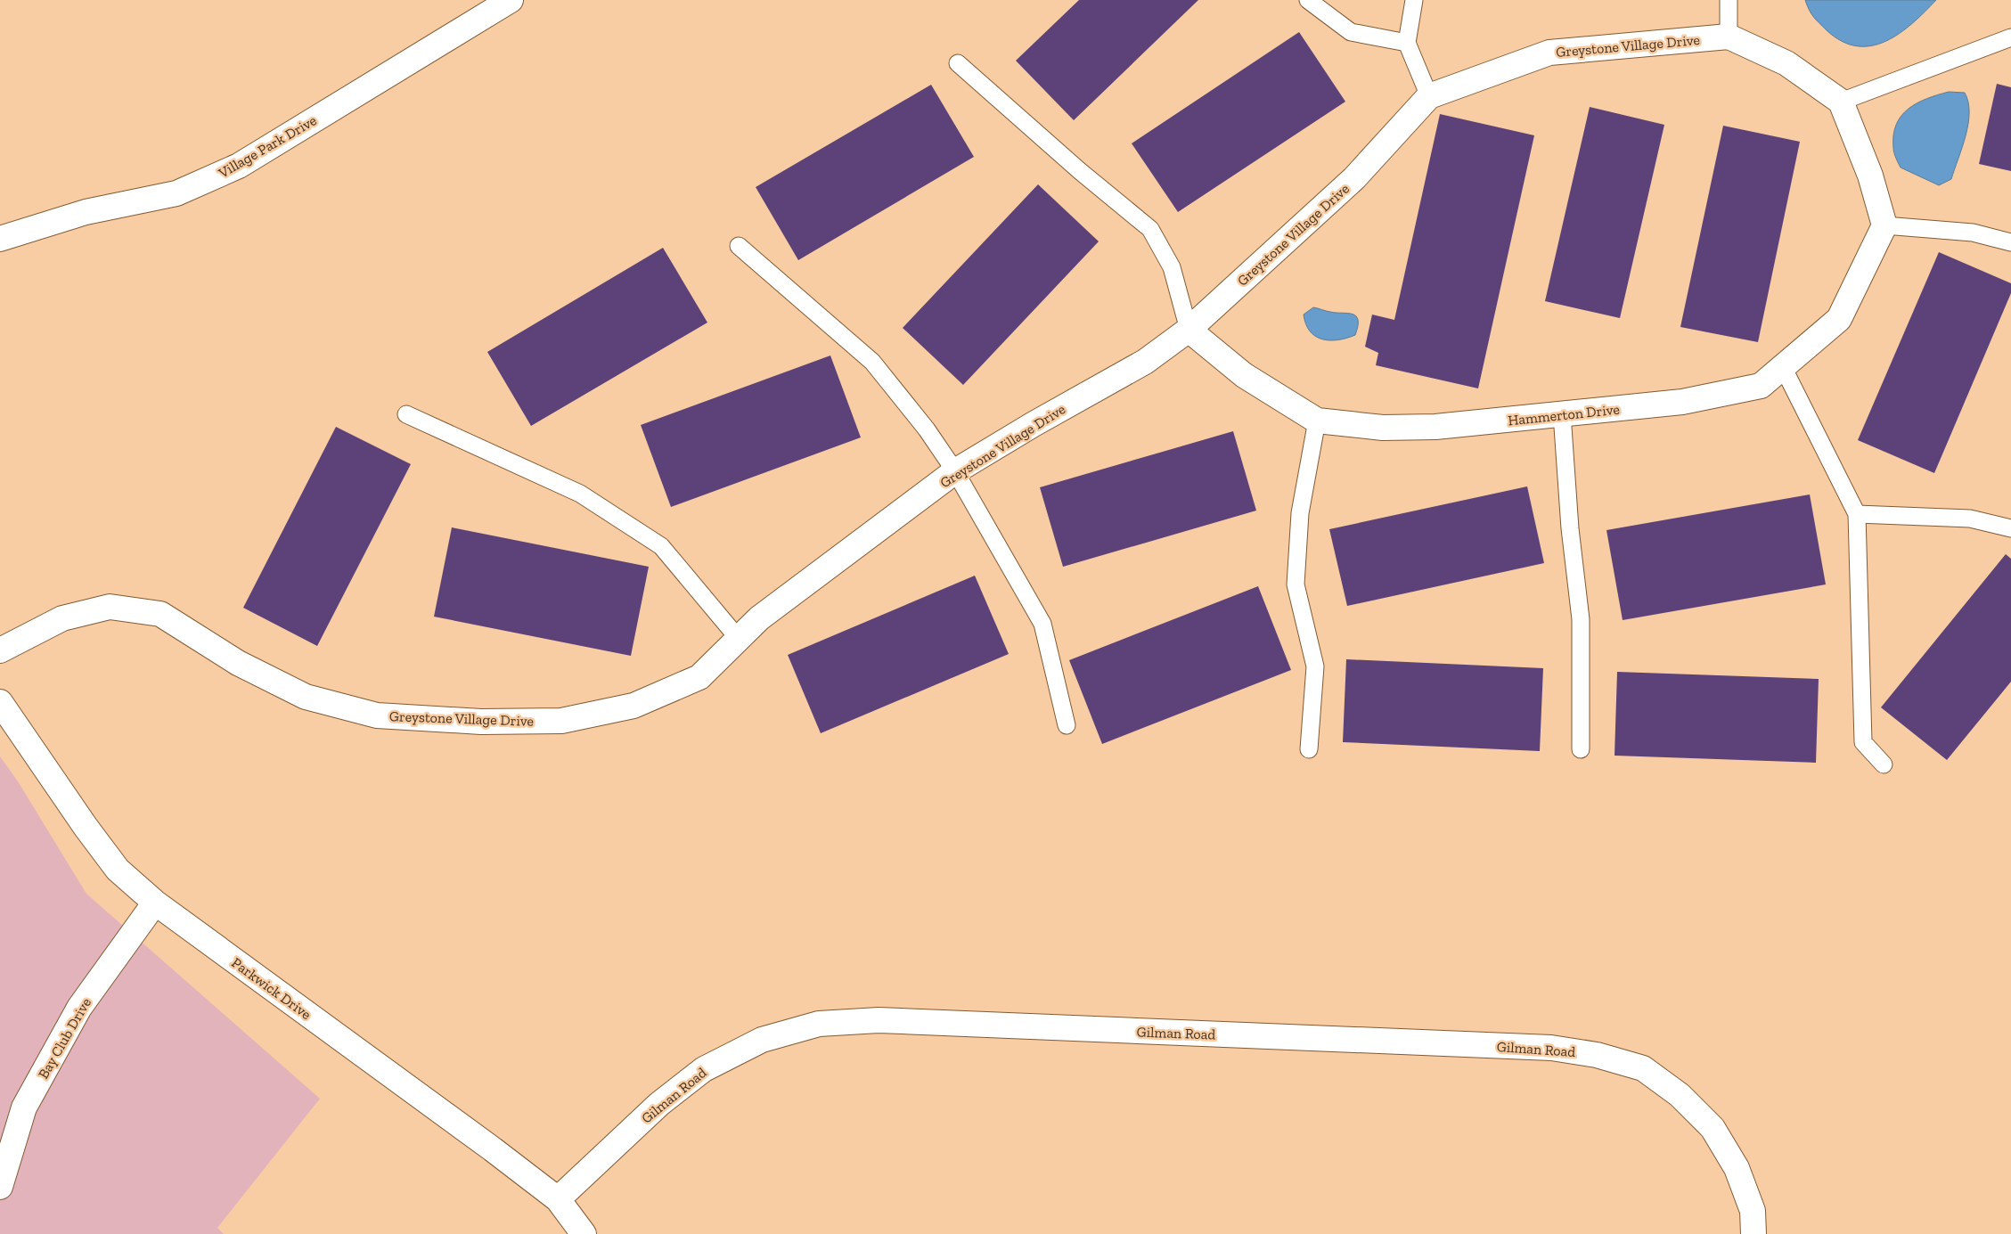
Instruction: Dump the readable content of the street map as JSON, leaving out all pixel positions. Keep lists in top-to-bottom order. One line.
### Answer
{"streets":{"street":["Greystone Village Drive","Village Park Drive","Hammerton Drive","Parkwick Drive","Gilman Road","Bay Club Drive"]},"crossings":[["Greystone Village Drive","Hammerton Drive"],["Parkwick Drive","Gilman Road"],["Parkwick Drive","Bay Club Drive"]]}
